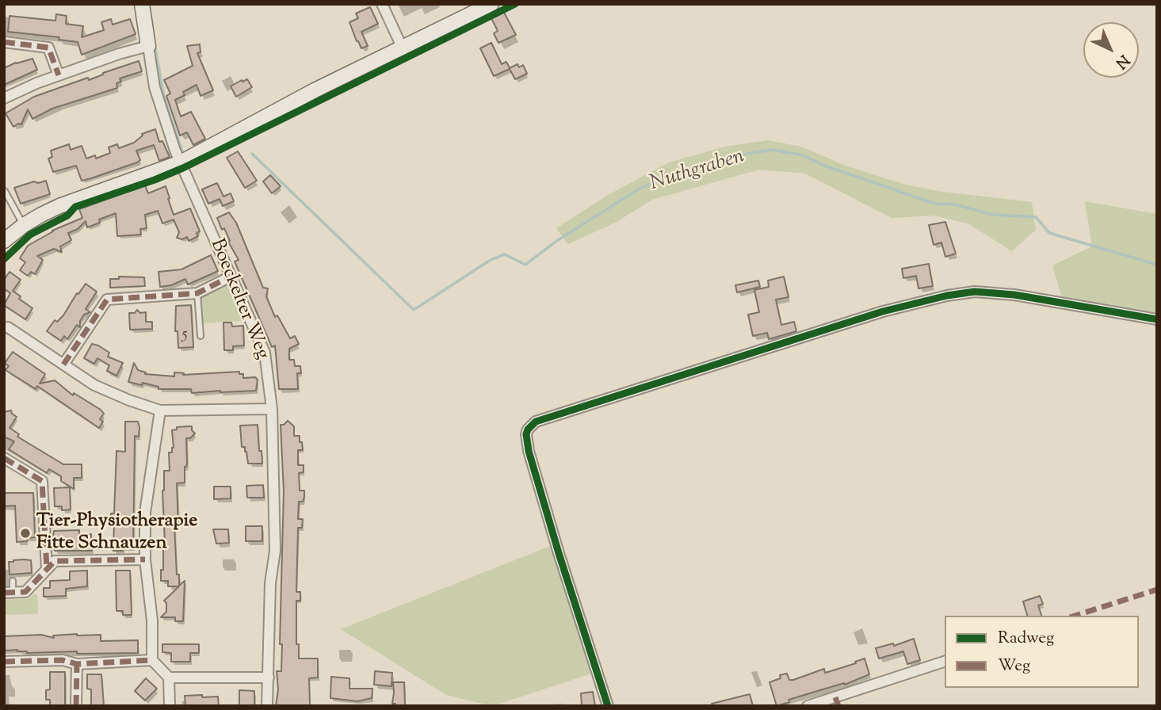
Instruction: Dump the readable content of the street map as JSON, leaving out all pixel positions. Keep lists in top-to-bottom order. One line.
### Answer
{"streets":{"street":["Boeckelter Weg"]},"water":["Nuthgraben"],"places":["Tier-Physiotherapie Fitte Schnauzen"],"house_numbers":["5"],"legend":["Radweg","Weg"],"north":"bottom right"}
